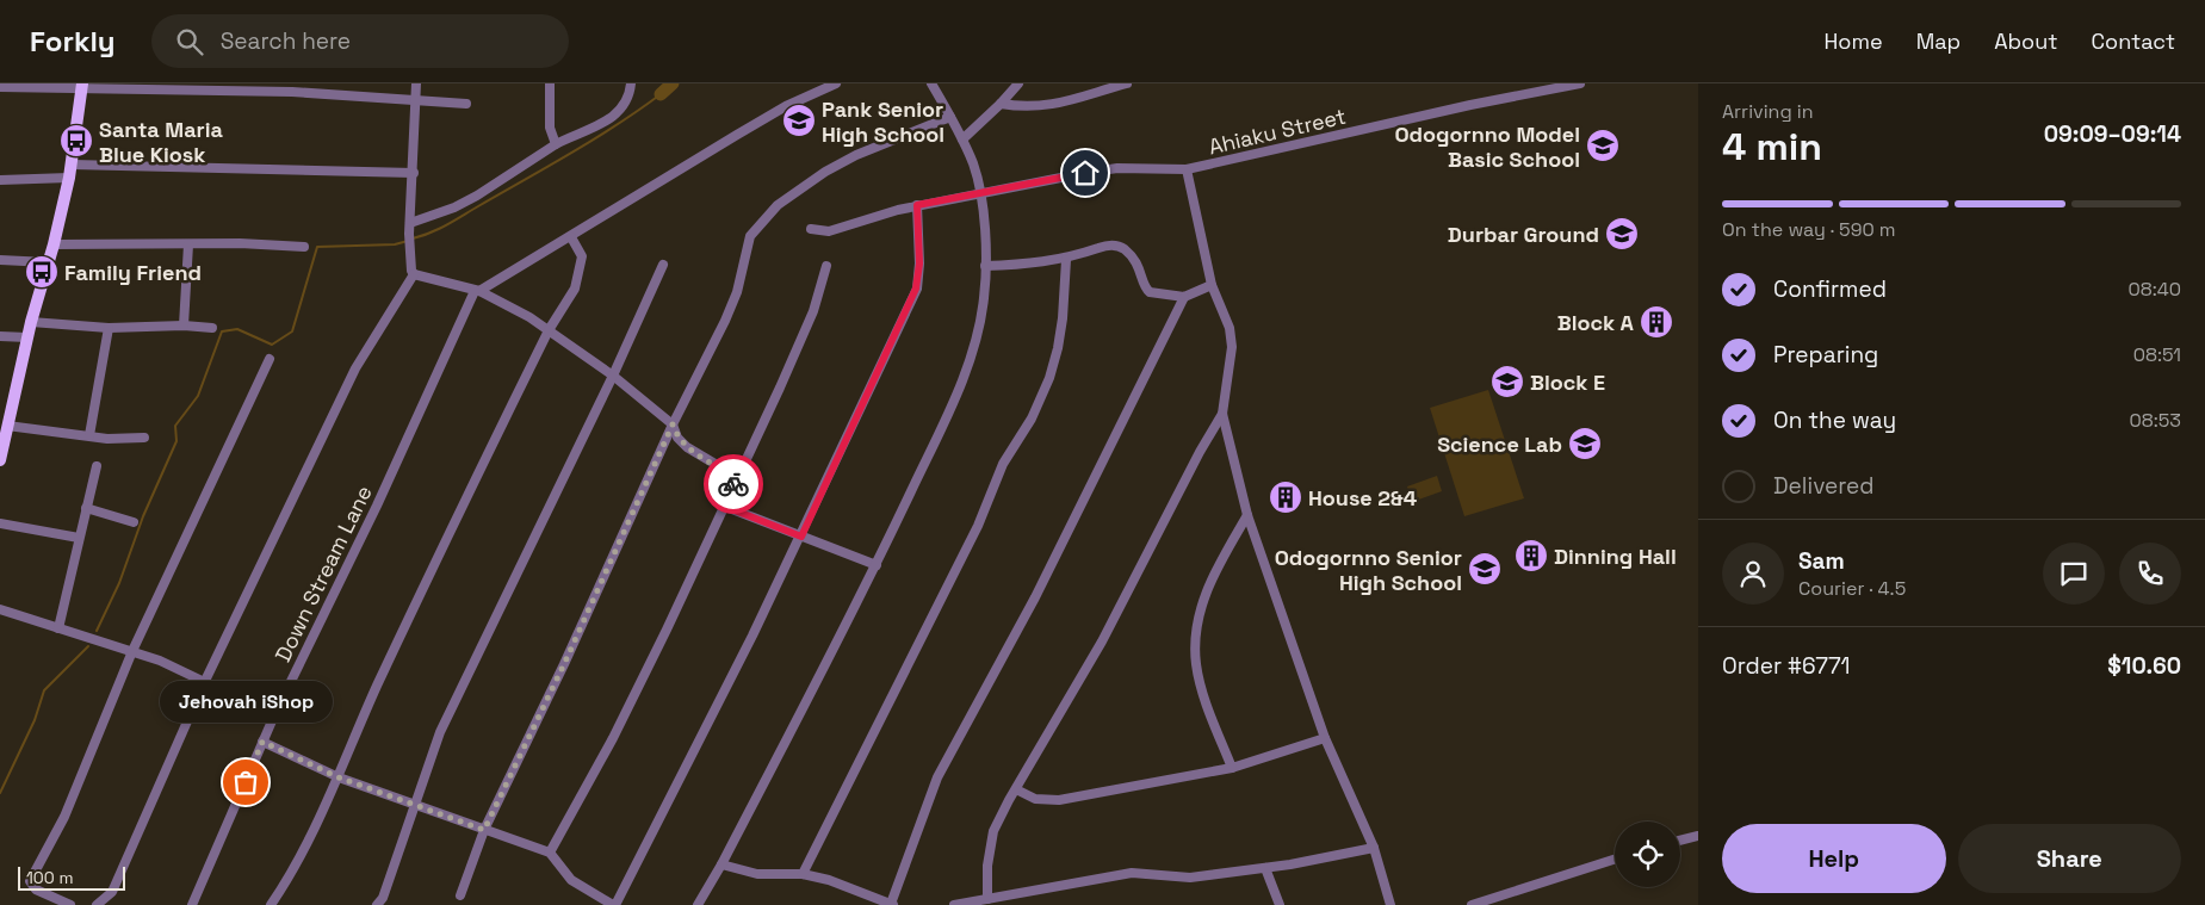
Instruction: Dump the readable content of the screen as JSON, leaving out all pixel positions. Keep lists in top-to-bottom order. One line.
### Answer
{"streets":{"street":["Ahiaku Street","Down Stream Lane"]},"places":{"school or university":["Pank Senior High School","Odogornno Model Basic School","Durbar Ground","Block E","Science Lab","Odogornno Senior High School"],"bus stop":["Santa Maria Blue Kiosk","Family Friend"],"building":["Block A","House 2&4","Dinning Hall"],"other":["Jehovah iShop"]},"scale_bar":"100 m","page":{"header":"Forkly","search":"Search here","nav":["Home","Map","About","Contact"],"heading":["4 min","Arriving in","09:09–09:14"],"panel":["Sam","Courier · 4.5","Order #6771","$10.60"],"bar":"On the way · 590 m","list":[["Confirmed","08:40"],["Preparing","08:51"],["On the way","08:53"],"Delivered"],"bubble":"Jehovah iShop","buttons":["Help","Share"],"scale":"100 m"}}
